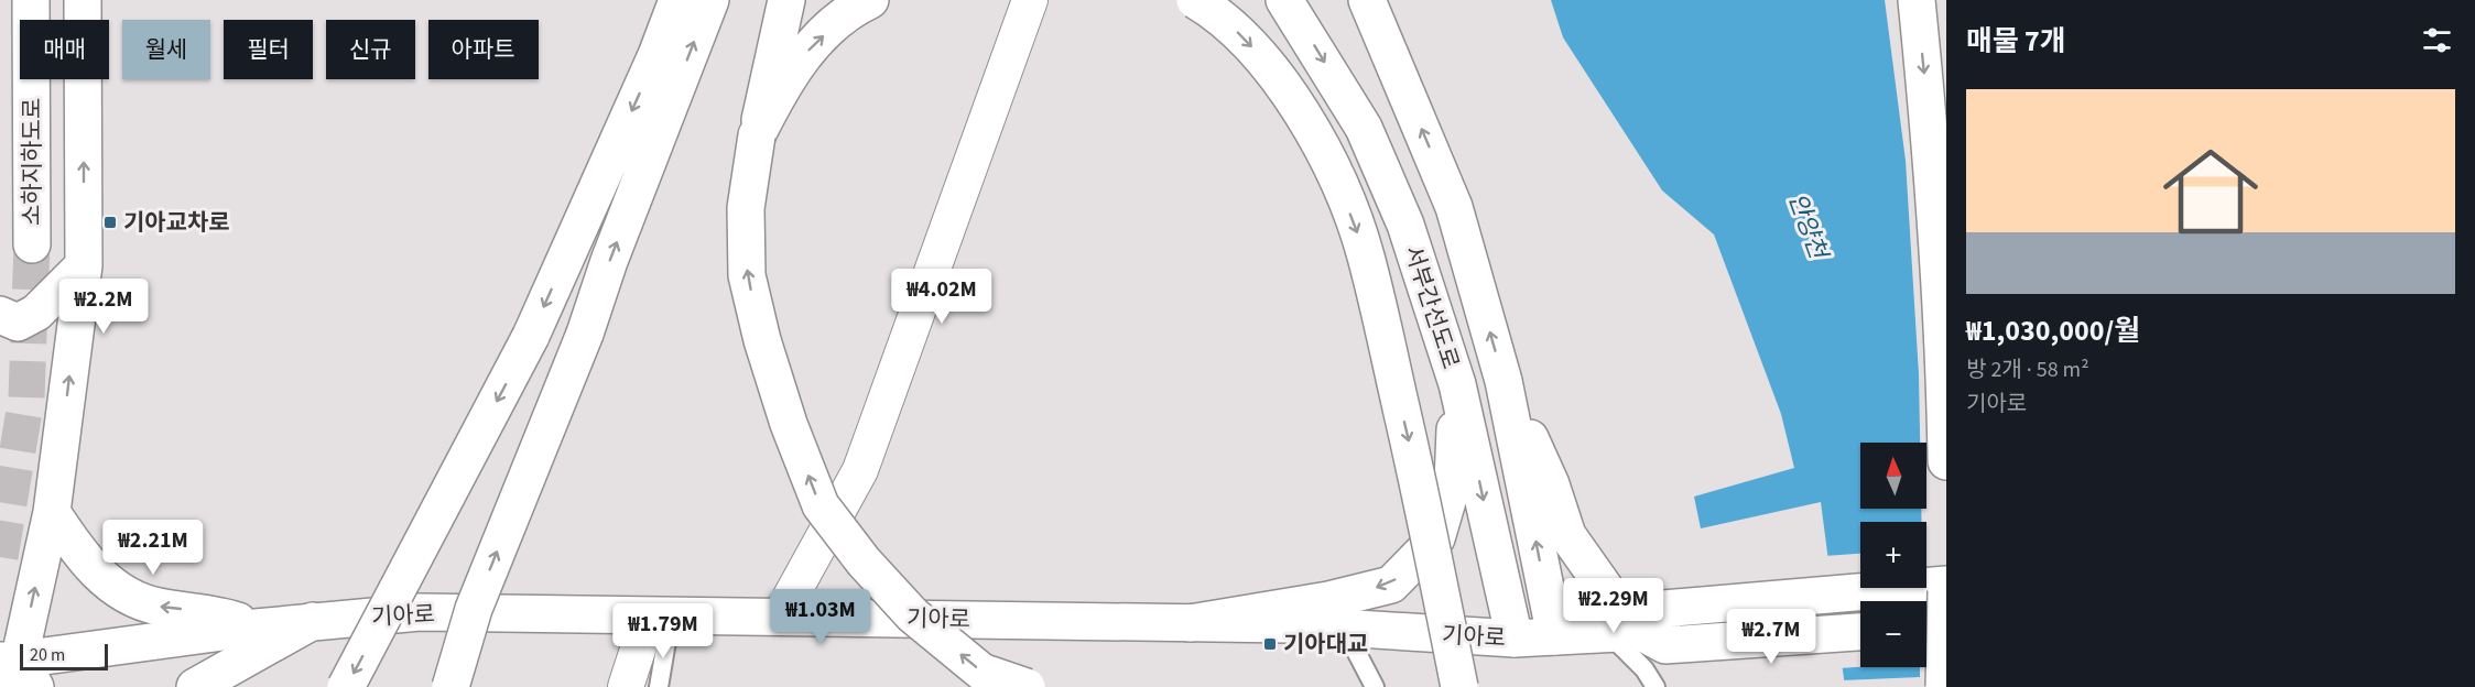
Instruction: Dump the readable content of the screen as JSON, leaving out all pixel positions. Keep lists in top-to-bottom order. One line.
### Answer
{"streets":{"main road":["소하지하도로","서부간선도로","기아로"]},"crossings":[["서부간선도로","기아로"]],"water":["안양천"],"places":{"transit":["기아교차로","기아대교"]},"scale_bar":"20 m","north":"top","page":{"heading":"매물 7개","chip":["매매","월세","필터","신규","아파트"],"list":[{"name":"₩1,030,000/월","note":"방 2개 · 58 m² · 기아로"}],"price":["₩4.02M","₩2.2M","₩2.21M","₩2.29M","₩1.03M","₩1.79M","₩2.7M"],"map_buttons":["+","−"],"scale":"20 m"}}
